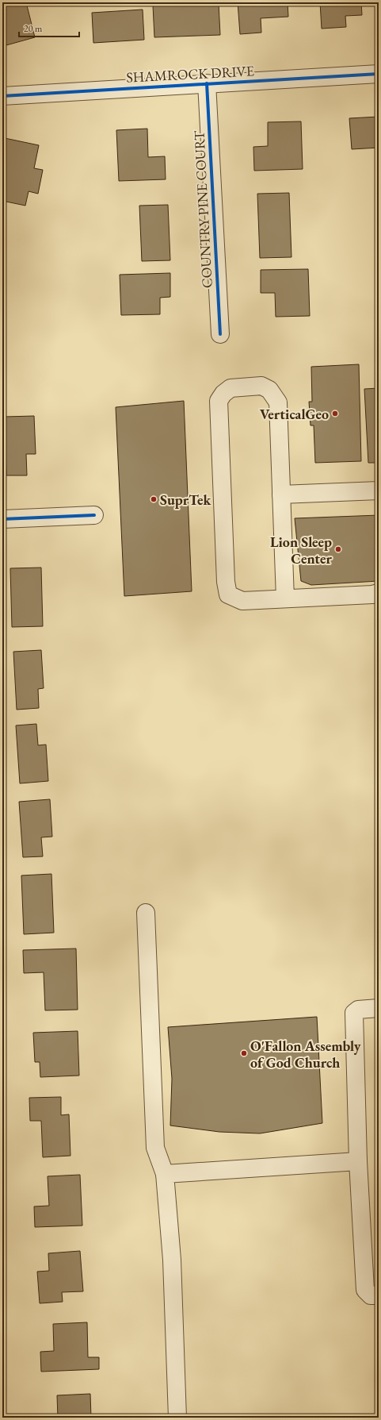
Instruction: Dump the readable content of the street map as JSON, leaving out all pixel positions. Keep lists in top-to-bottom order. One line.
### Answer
{"streets":{"street":["SHAMROCK DRIVE","COUNTRY PINE COURT"]},"crossings":[["SHAMROCK DRIVE","COUNTRY PINE COURT"]],"places":["VerticalGeo","SuprTek","Lion Sleep Center","O'Fallon Assembly of God Church"],"scale_bar":"20 m"}
